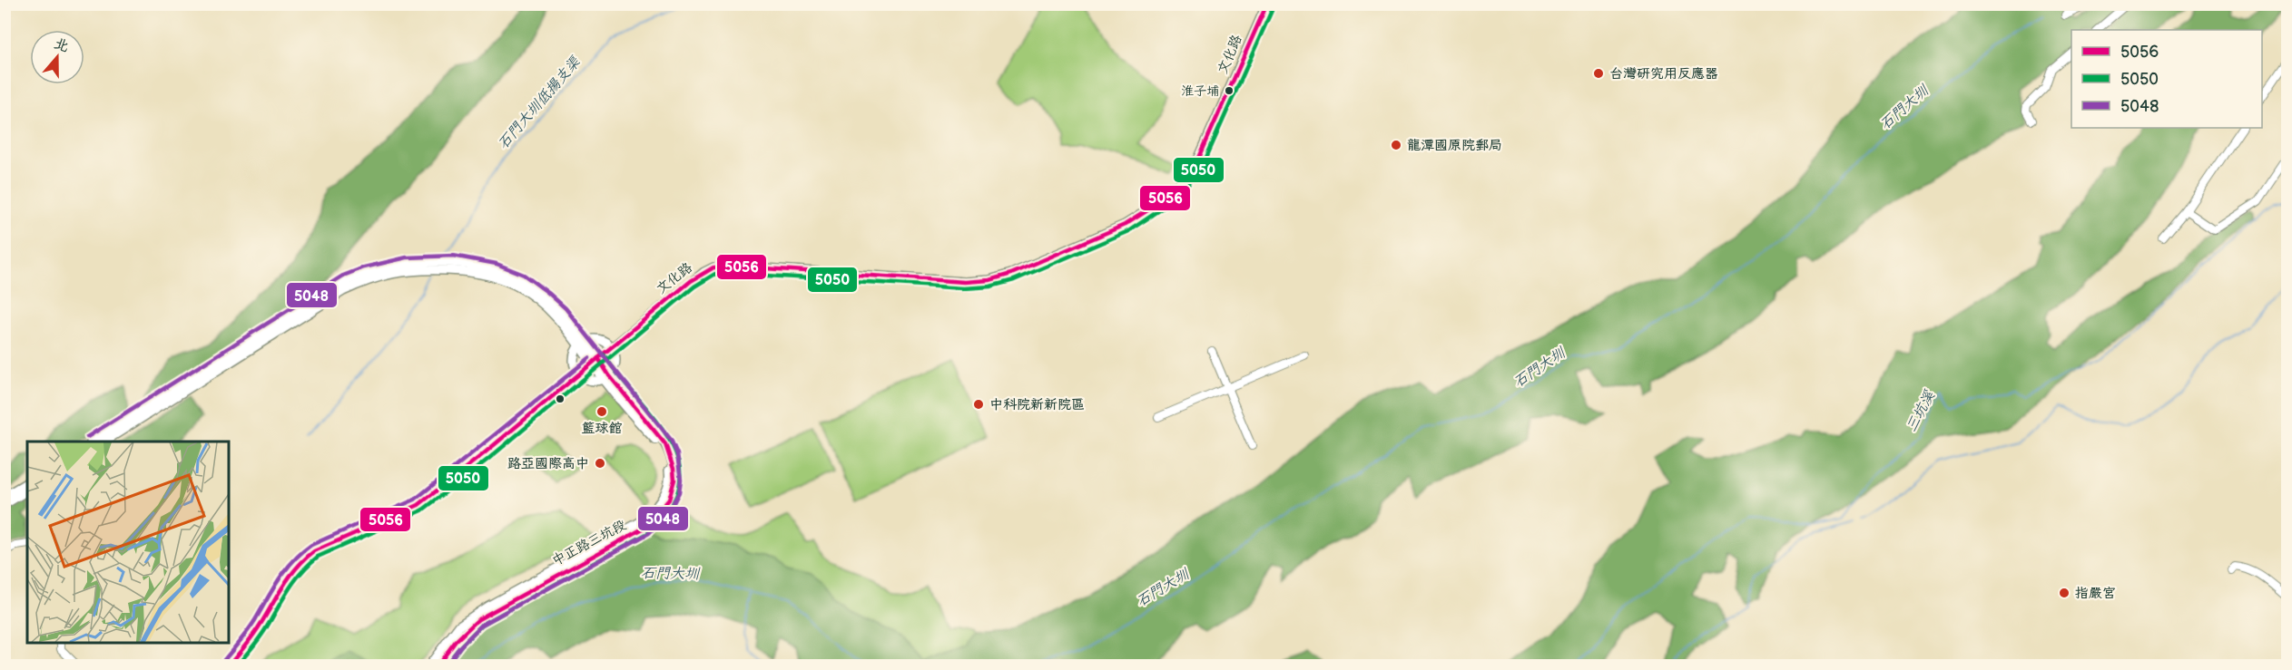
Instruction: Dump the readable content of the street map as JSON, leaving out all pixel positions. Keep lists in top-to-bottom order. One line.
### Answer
{"streets":{"main road":["文化路","中正路三坑段"]},"crossings":[["文化路","中正路三坑段"]],"water":["石門大圳低揚支渠","石門大圳","三坑溪"],"places":["台灣研究用反應器","淮子埔","龍潭國原院郵局","中科院新新院區","籃球館","路亞國際高中","指嚴宮"],"lines":["transit line 5056","transit line 5050","transit line 5048"],"legend":["5056","5050","5048"],"north":"top"}
